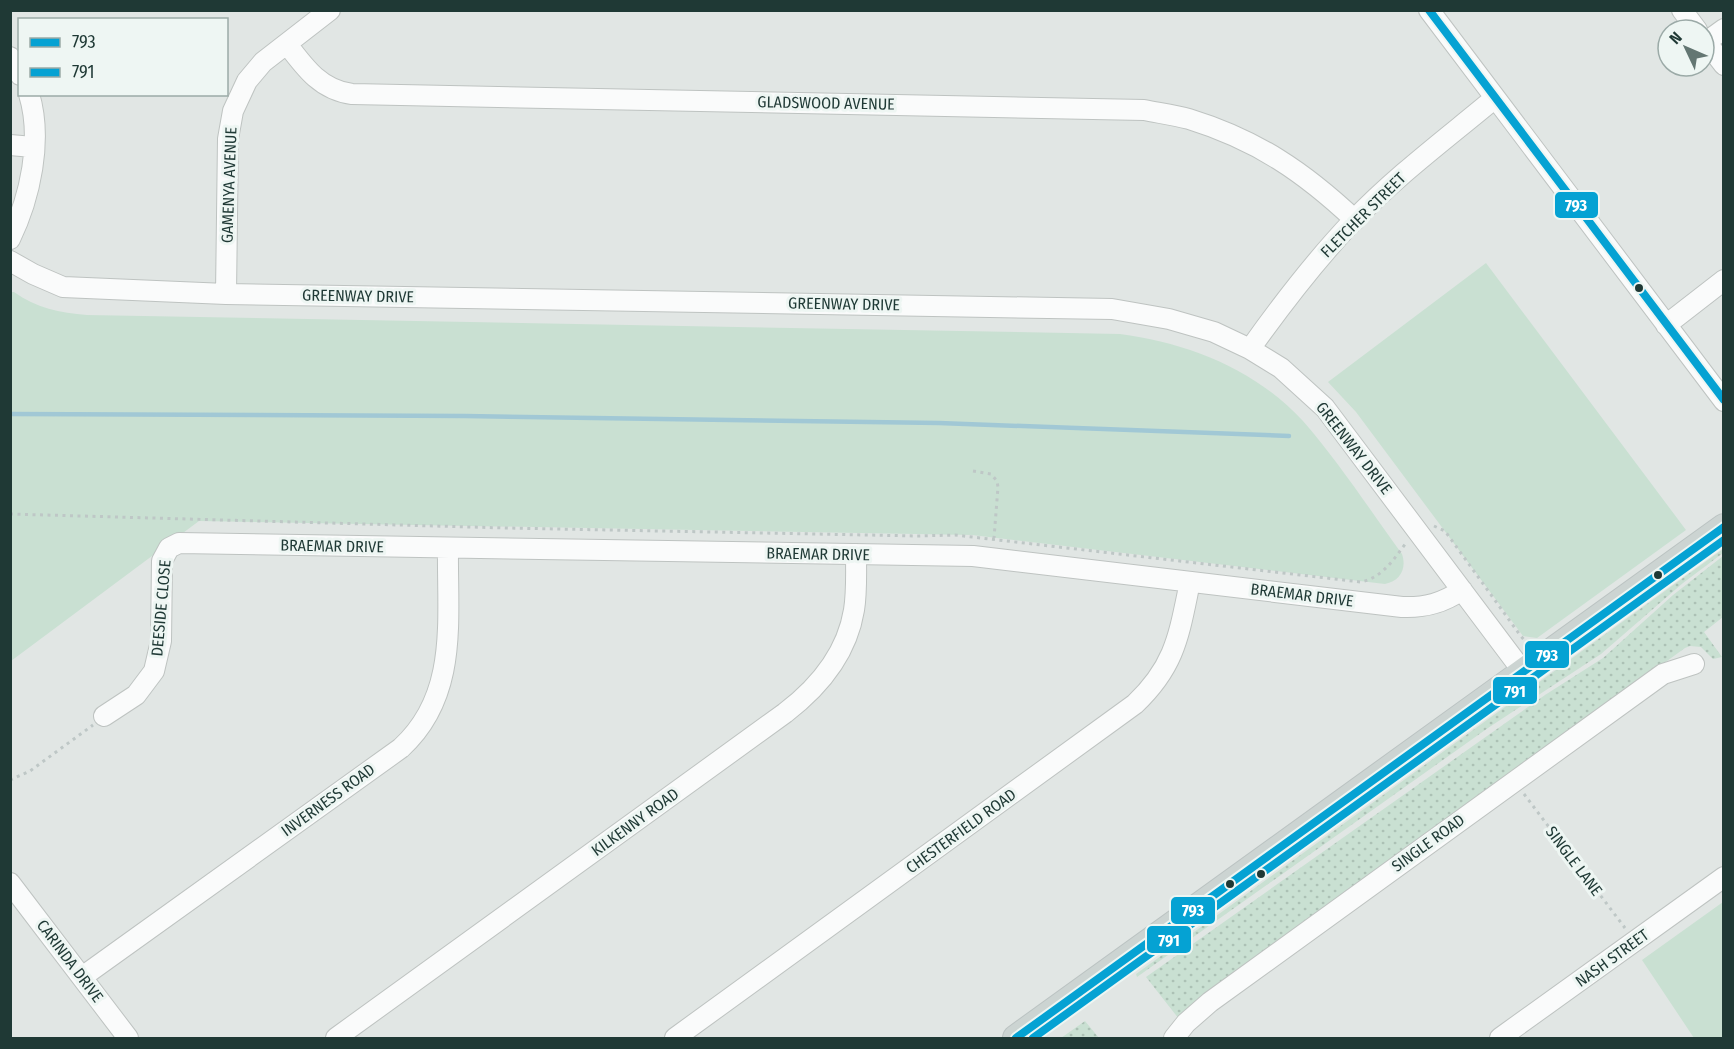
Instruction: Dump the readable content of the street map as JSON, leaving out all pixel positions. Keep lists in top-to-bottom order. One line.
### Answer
{"streets":{"street":["GLADSWOOD AVENUE","GAMENYA AVENUE","FLETCHER STREET","GREENWAY DRIVE","BRAEMAR DRIVE","DEESIDE CLOSE","INVERNESS ROAD","KILKENNY ROAD","CHESTERFIELD ROAD","SINGLE ROAD","NASH STREET","CARINDA DRIVE"],"path":["SINGLE LANE"]},"crossings":[["GLADSWOOD AVENUE","GAMENYA AVENUE"],["GLADSWOOD AVENUE","FLETCHER STREET"],["GAMENYA AVENUE","GREENWAY DRIVE"],["FLETCHER STREET","GREENWAY DRIVE"],["GREENWAY DRIVE","BRAEMAR DRIVE"],["BRAEMAR DRIVE","DEESIDE CLOSE"],["BRAEMAR DRIVE","INVERNESS ROAD"],["BRAEMAR DRIVE","KILKENNY ROAD"],["BRAEMAR DRIVE","CHESTERFIELD ROAD"],["INVERNESS ROAD","CARINDA DRIVE"],["SINGLE ROAD","SINGLE LANE"],["SINGLE LANE","NASH STREET"]],"lines":["transit line 793","transit line 791"],"legend":["793","791"],"north":"top left"}
